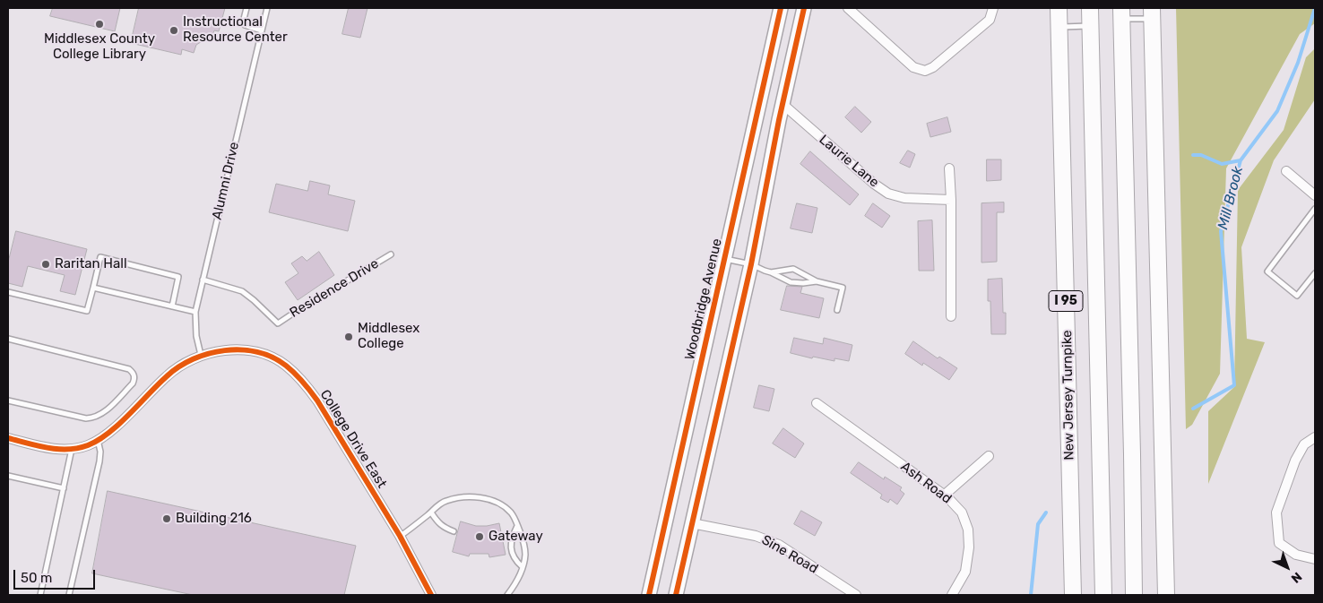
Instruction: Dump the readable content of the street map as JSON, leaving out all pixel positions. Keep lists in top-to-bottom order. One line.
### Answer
{"streets":{"highway":["I 95","New Jersey Turnpike"],"main road":["Woodbridge Avenue"],"street":["Laurie Lane","College Drive East","Ash Road","Sine Road"],"lane":["Alumni Drive","Residence Drive"]},"crossings":[["Alumni Drive","Residence Drive"],["Alumni Drive","College Drive East"]],"water":["Mill Brook"],"places":["Middlesex County College Library","Instructional Resource Center","Raritan Hall","Middlesex College","Building 216","Gateway"],"scale_bar":"50 m","north":"bottom right"}
